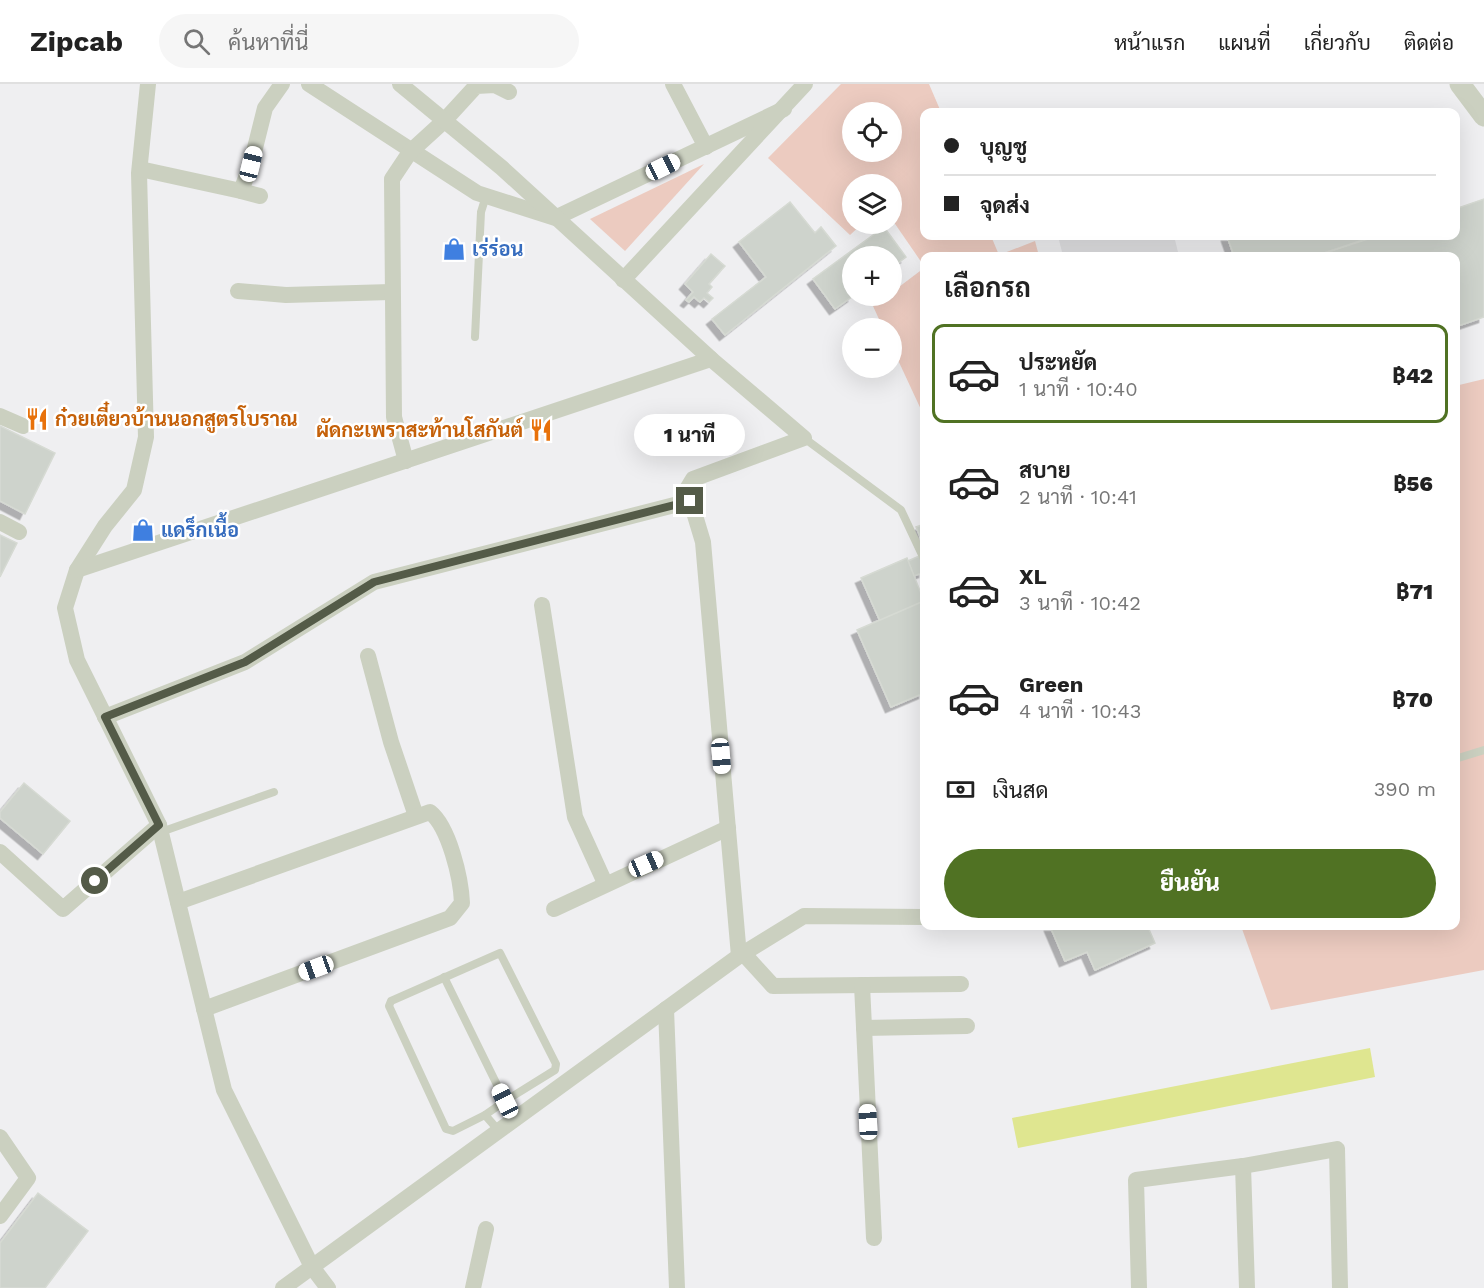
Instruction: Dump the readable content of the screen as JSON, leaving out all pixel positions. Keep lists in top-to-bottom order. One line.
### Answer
{"places":{"shop":["เร่ร่อน","แดร็กเนื้อ"],"restaurant":["ก๋วยเตี๋ยวบ้านนอกสูตรโบราณ","ผัดกะเพราสะท้านโสกันต์"]},"page":{"header":"Zipcab","search":"ค้นหาที่นี่","nav":["หน้าแรก","แผนที่","เกี่ยวกับ","ติดต่อ"],"map_buttons":["+","−"],"banner":["บุญชู","จุดส่ง"],"heading":"เลือกรถ","list":[{"name":"ประหยัด","note":"1 นาที · 10:40","value":"฿42"},{"name":"สบาย","note":"2 นาที · 10:41","value":"฿56"},{"name":"XL","note":"3 นาที · 10:42","value":"฿71"},{"name":"Green","note":"4 นาที · 10:43","value":"฿70"}],"bubble":"1 นาที","pay":["เงินสด","390 m"],"buttons":"ยืนยัน"}}
